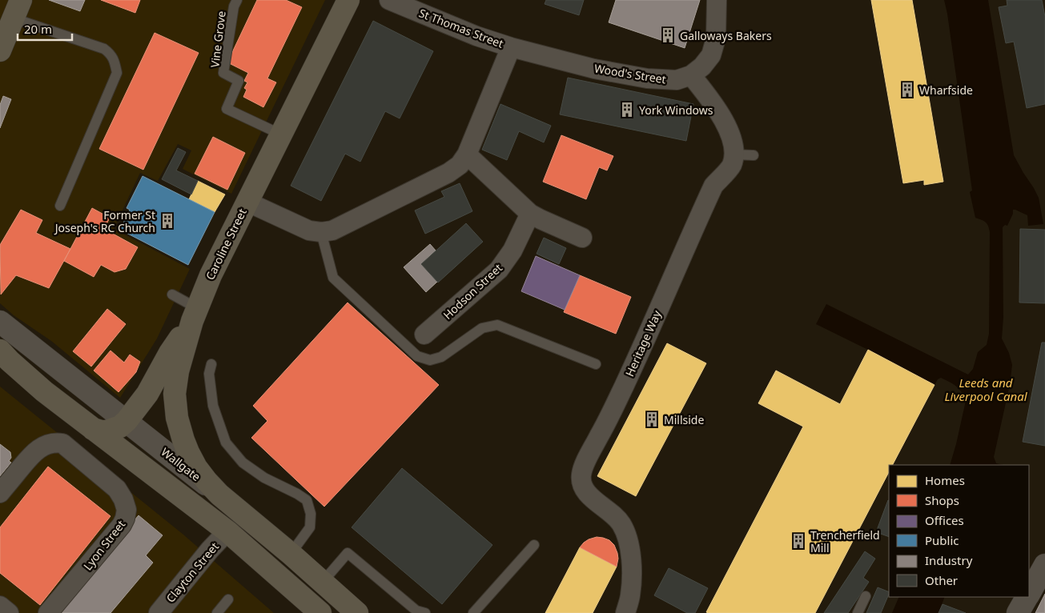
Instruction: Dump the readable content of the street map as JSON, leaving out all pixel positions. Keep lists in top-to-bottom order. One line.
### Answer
{"streets":{"highway":["Caroline Street","Wallgate"],"street":["St Thomas Street","Wood's Street","Hodson Street","Heritage Way","Lyon Street","Clayton Street"],"lane":["Vine Grove"]},"crossings":[["St Thomas Street","Wood's Street"],["Vine Grove","Caroline Street"],["Caroline Street","Wallgate"]],"water":["Leeds and Liverpool Canal"],"places":{"building":["Galloways Bakers","Wharfside","York Windows","Former St Joseph's RC Church","Millside","Trencherfield Mill"]},"legend":["Homes","Shops","Offices","Public","Industry","Other"],"scale_bar":"20 m"}
